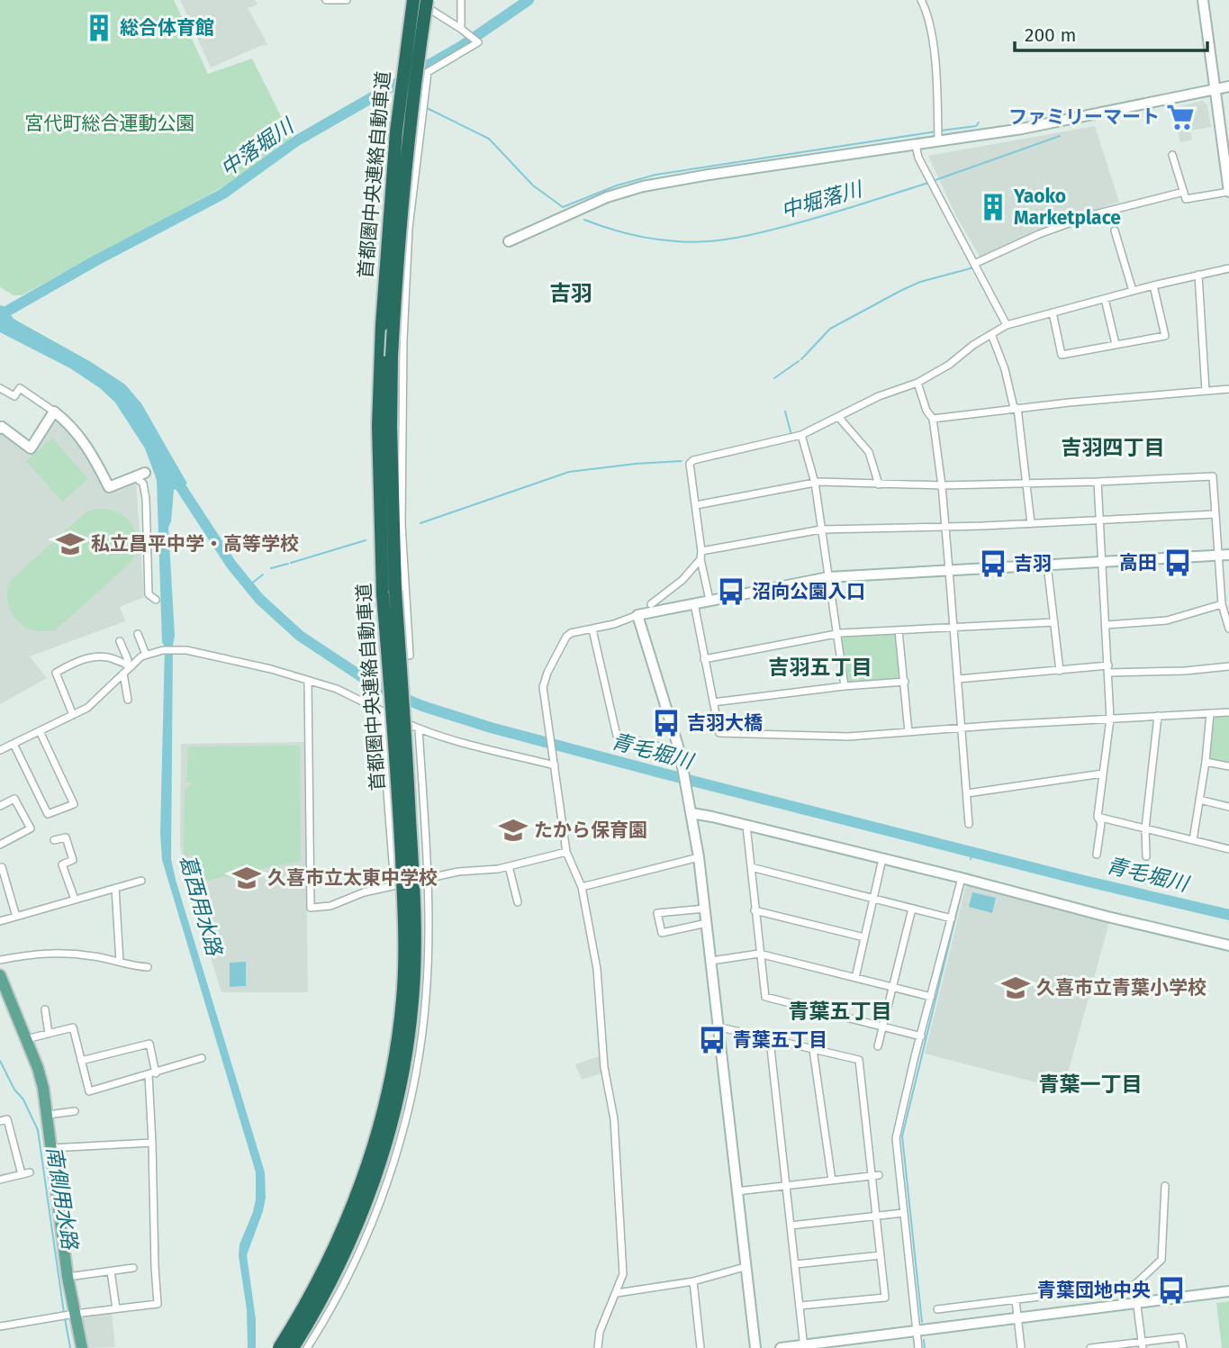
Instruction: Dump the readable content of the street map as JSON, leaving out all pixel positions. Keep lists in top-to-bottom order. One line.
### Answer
{"streets":{"highway":["首都圏中央連絡自動車道"]},"districts":["吉羽","吉羽四丁目","吉羽五丁目","青葉五丁目","青葉一丁目"],"water":["中落堀川","中堀落川","青毛堀川","葛西用水路","南側用水路"],"parks":["宮代町総合運動公園"],"places":{"building":["総合体育館","Yaoko Marketplace"],"supermarket":["ファミリーマート"],"school or university":["私立昌平中学・高等学校","たから保育園","久喜市立太東中学校","久喜市立青葉小学校"],"bus stop":["高田","吉羽","沼向公園入口","吉羽大橋","青葉五丁目","青葉団地中央"]},"scale_bar":"200 m"}
